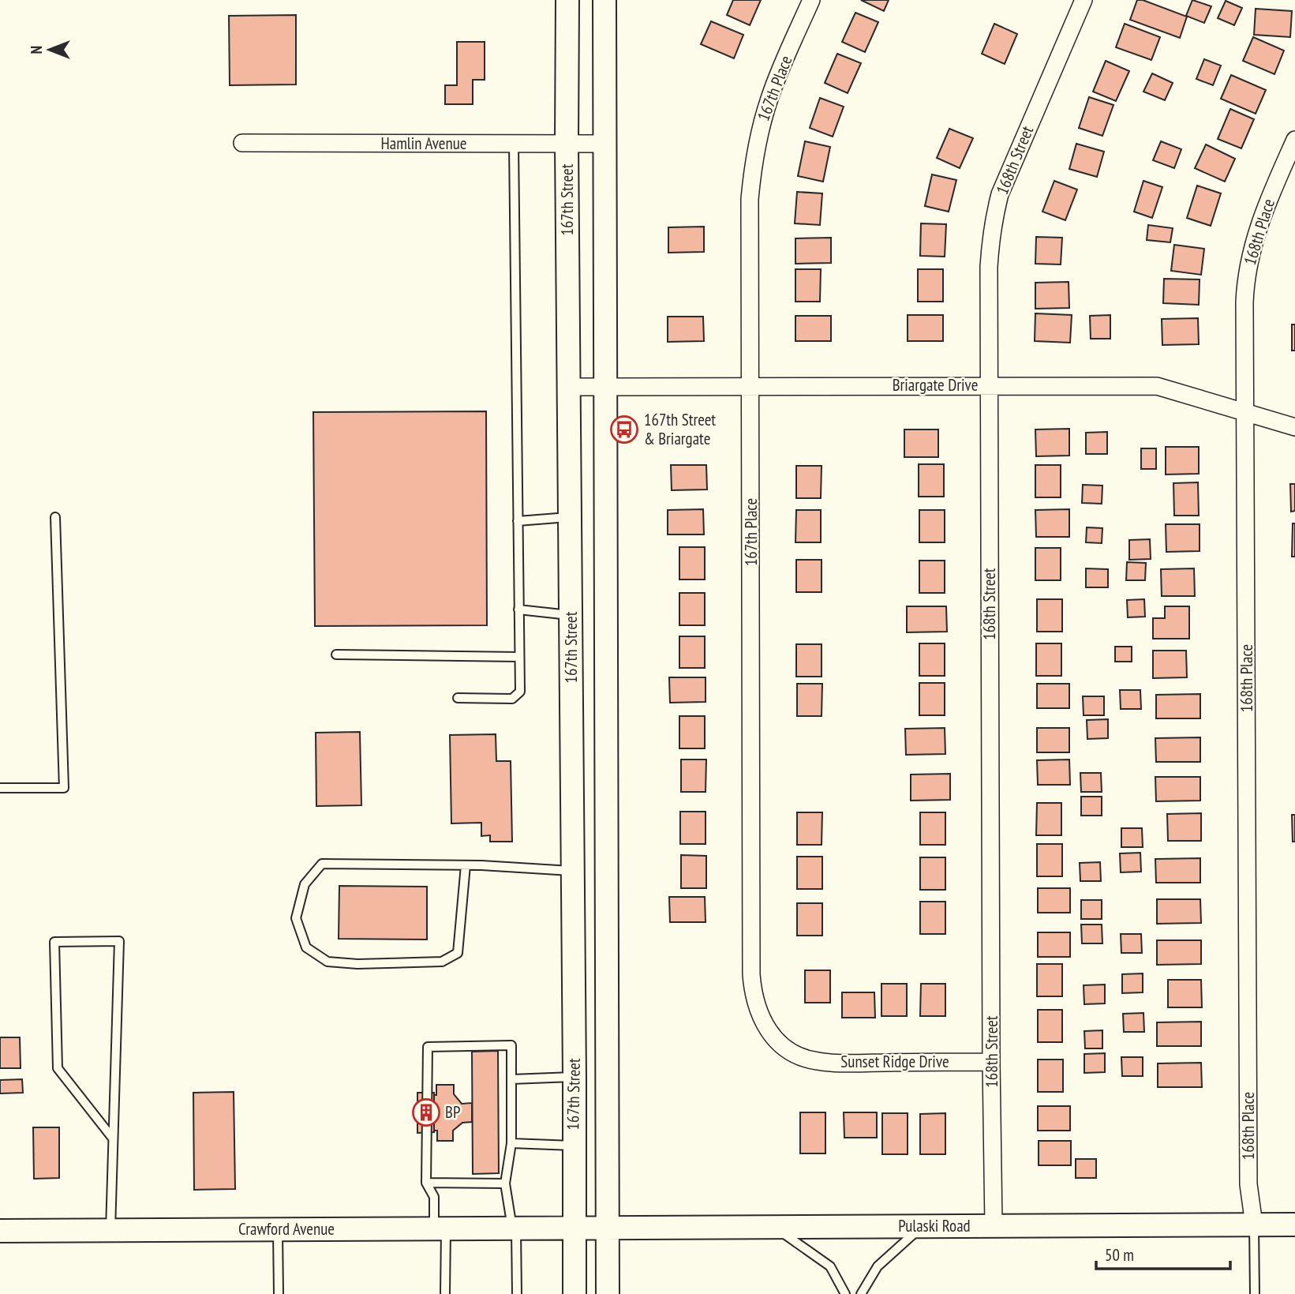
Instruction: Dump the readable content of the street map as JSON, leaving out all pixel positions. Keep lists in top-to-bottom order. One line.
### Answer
{"streets":{"main road":["167th Street","Pulaski Road","Crawford Avenue"],"street":["167th Place","Hamlin Avenue","168th Street","168th Place","Briargate Drive","Sunset Ridge Drive"]},"crossings":[["167th Place","Briargate Drive"],["167th Place","Sunset Ridge Drive"],["Hamlin Avenue","167th Street"],["168th Street","Briargate Drive"],["168th Street","Sunset Ridge Drive"],["168th Street","Pulaski Road"],["167th Street","Briargate Drive"],["167th Street","Pulaski Road"],["167th Street","Crawford Avenue"],["168th Place","Briargate Drive"],["168th Place","Pulaski Road"],["Pulaski Road","Crawford Avenue"]],"places":{"bus stop":["167th Street & Briargate"],"building":["BP"]},"scale_bar":"50 m","north":"left"}
